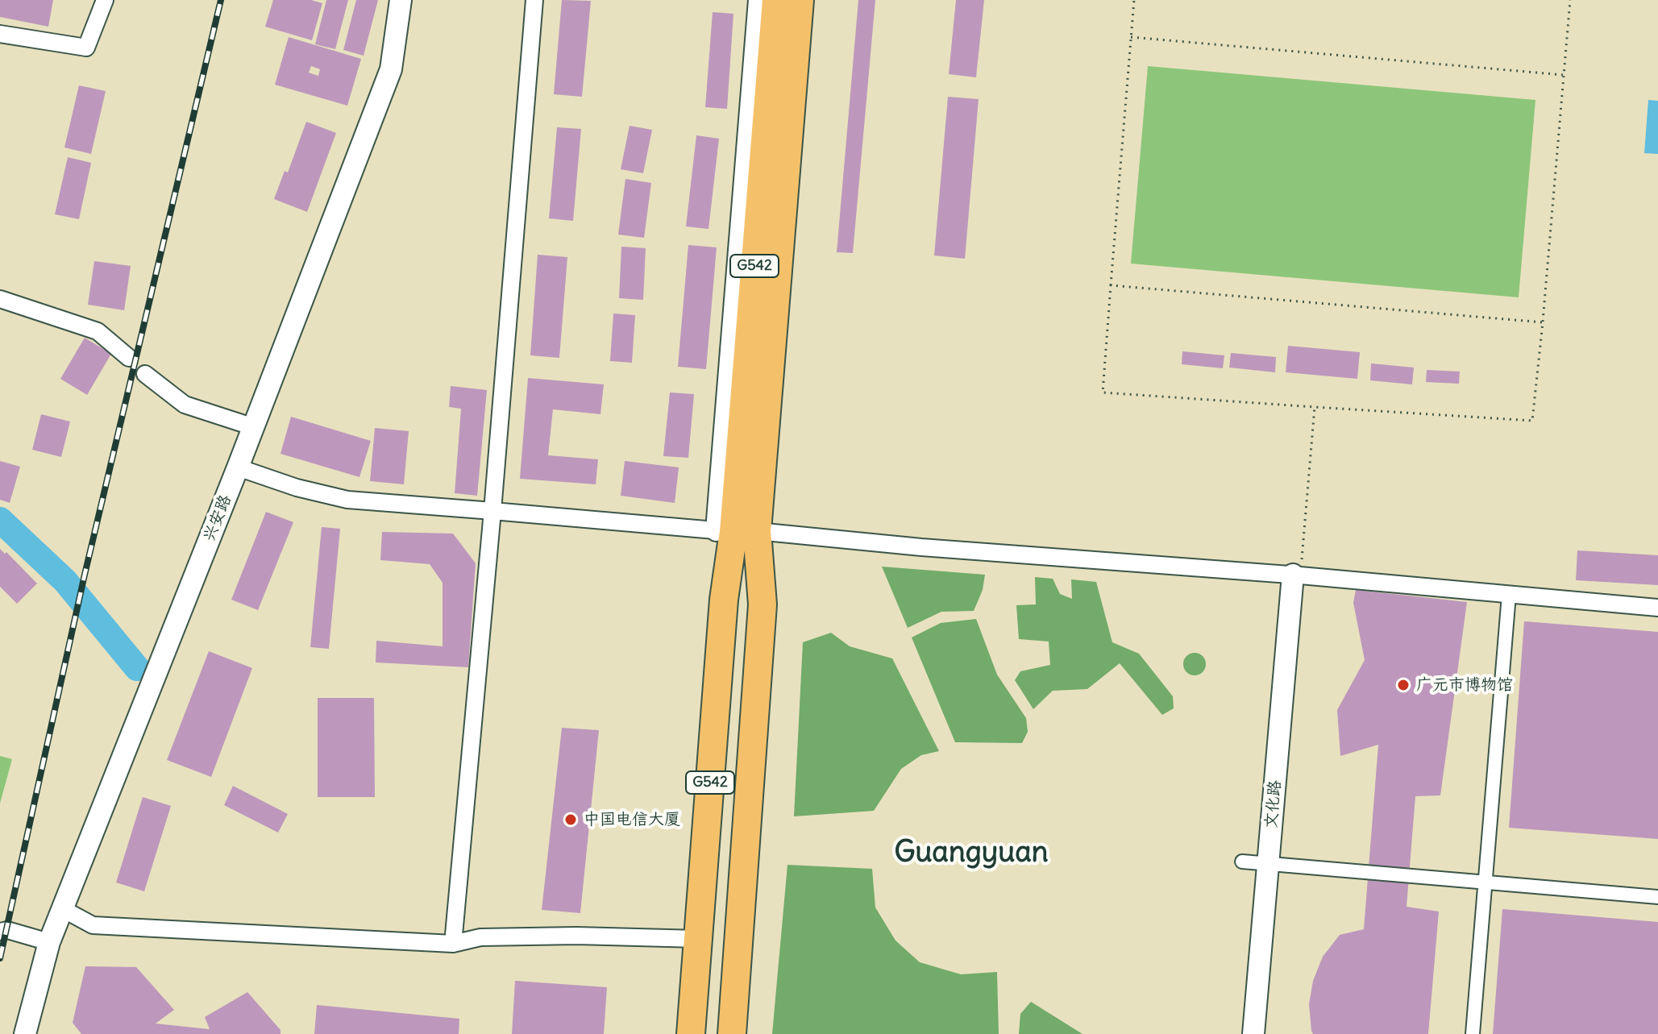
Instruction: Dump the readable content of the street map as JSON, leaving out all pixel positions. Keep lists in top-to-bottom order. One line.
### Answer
{"streets":{"highway":["G542"],"street":["兴安路","文化路"]},"districts":["Guangyuan"],"places":["广元市博物馆","中国电信大厦"]}
